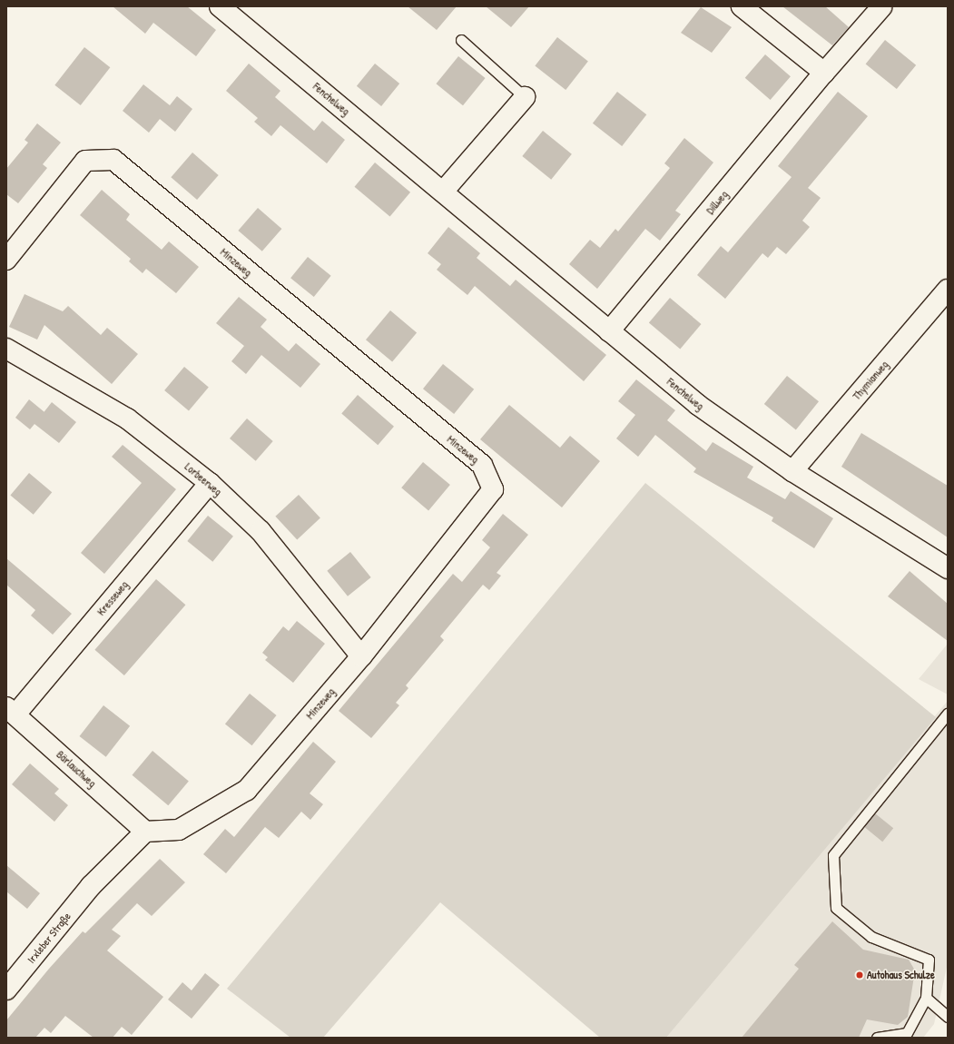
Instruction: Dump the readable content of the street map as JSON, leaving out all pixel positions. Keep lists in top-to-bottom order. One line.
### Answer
{"streets":{"street":["Fenchelweg","Dillweg","Minzeweg","Thymianweg","Lorbeerweg","Kresseweg","Bärlauchweg","Irxleber Straße"]},"crossings":[["Fenchelweg","Dillweg"],["Fenchelweg","Thymianweg"],["Minzeweg","Lorbeerweg"],["Minzeweg","Bärlauchweg"],["Minzeweg","Irxleber Straße"],["Lorbeerweg","Kresseweg"],["Kresseweg","Bärlauchweg"],["Bärlauchweg","Irxleber Straße"]],"places":["Autohaus Schulze"]}
